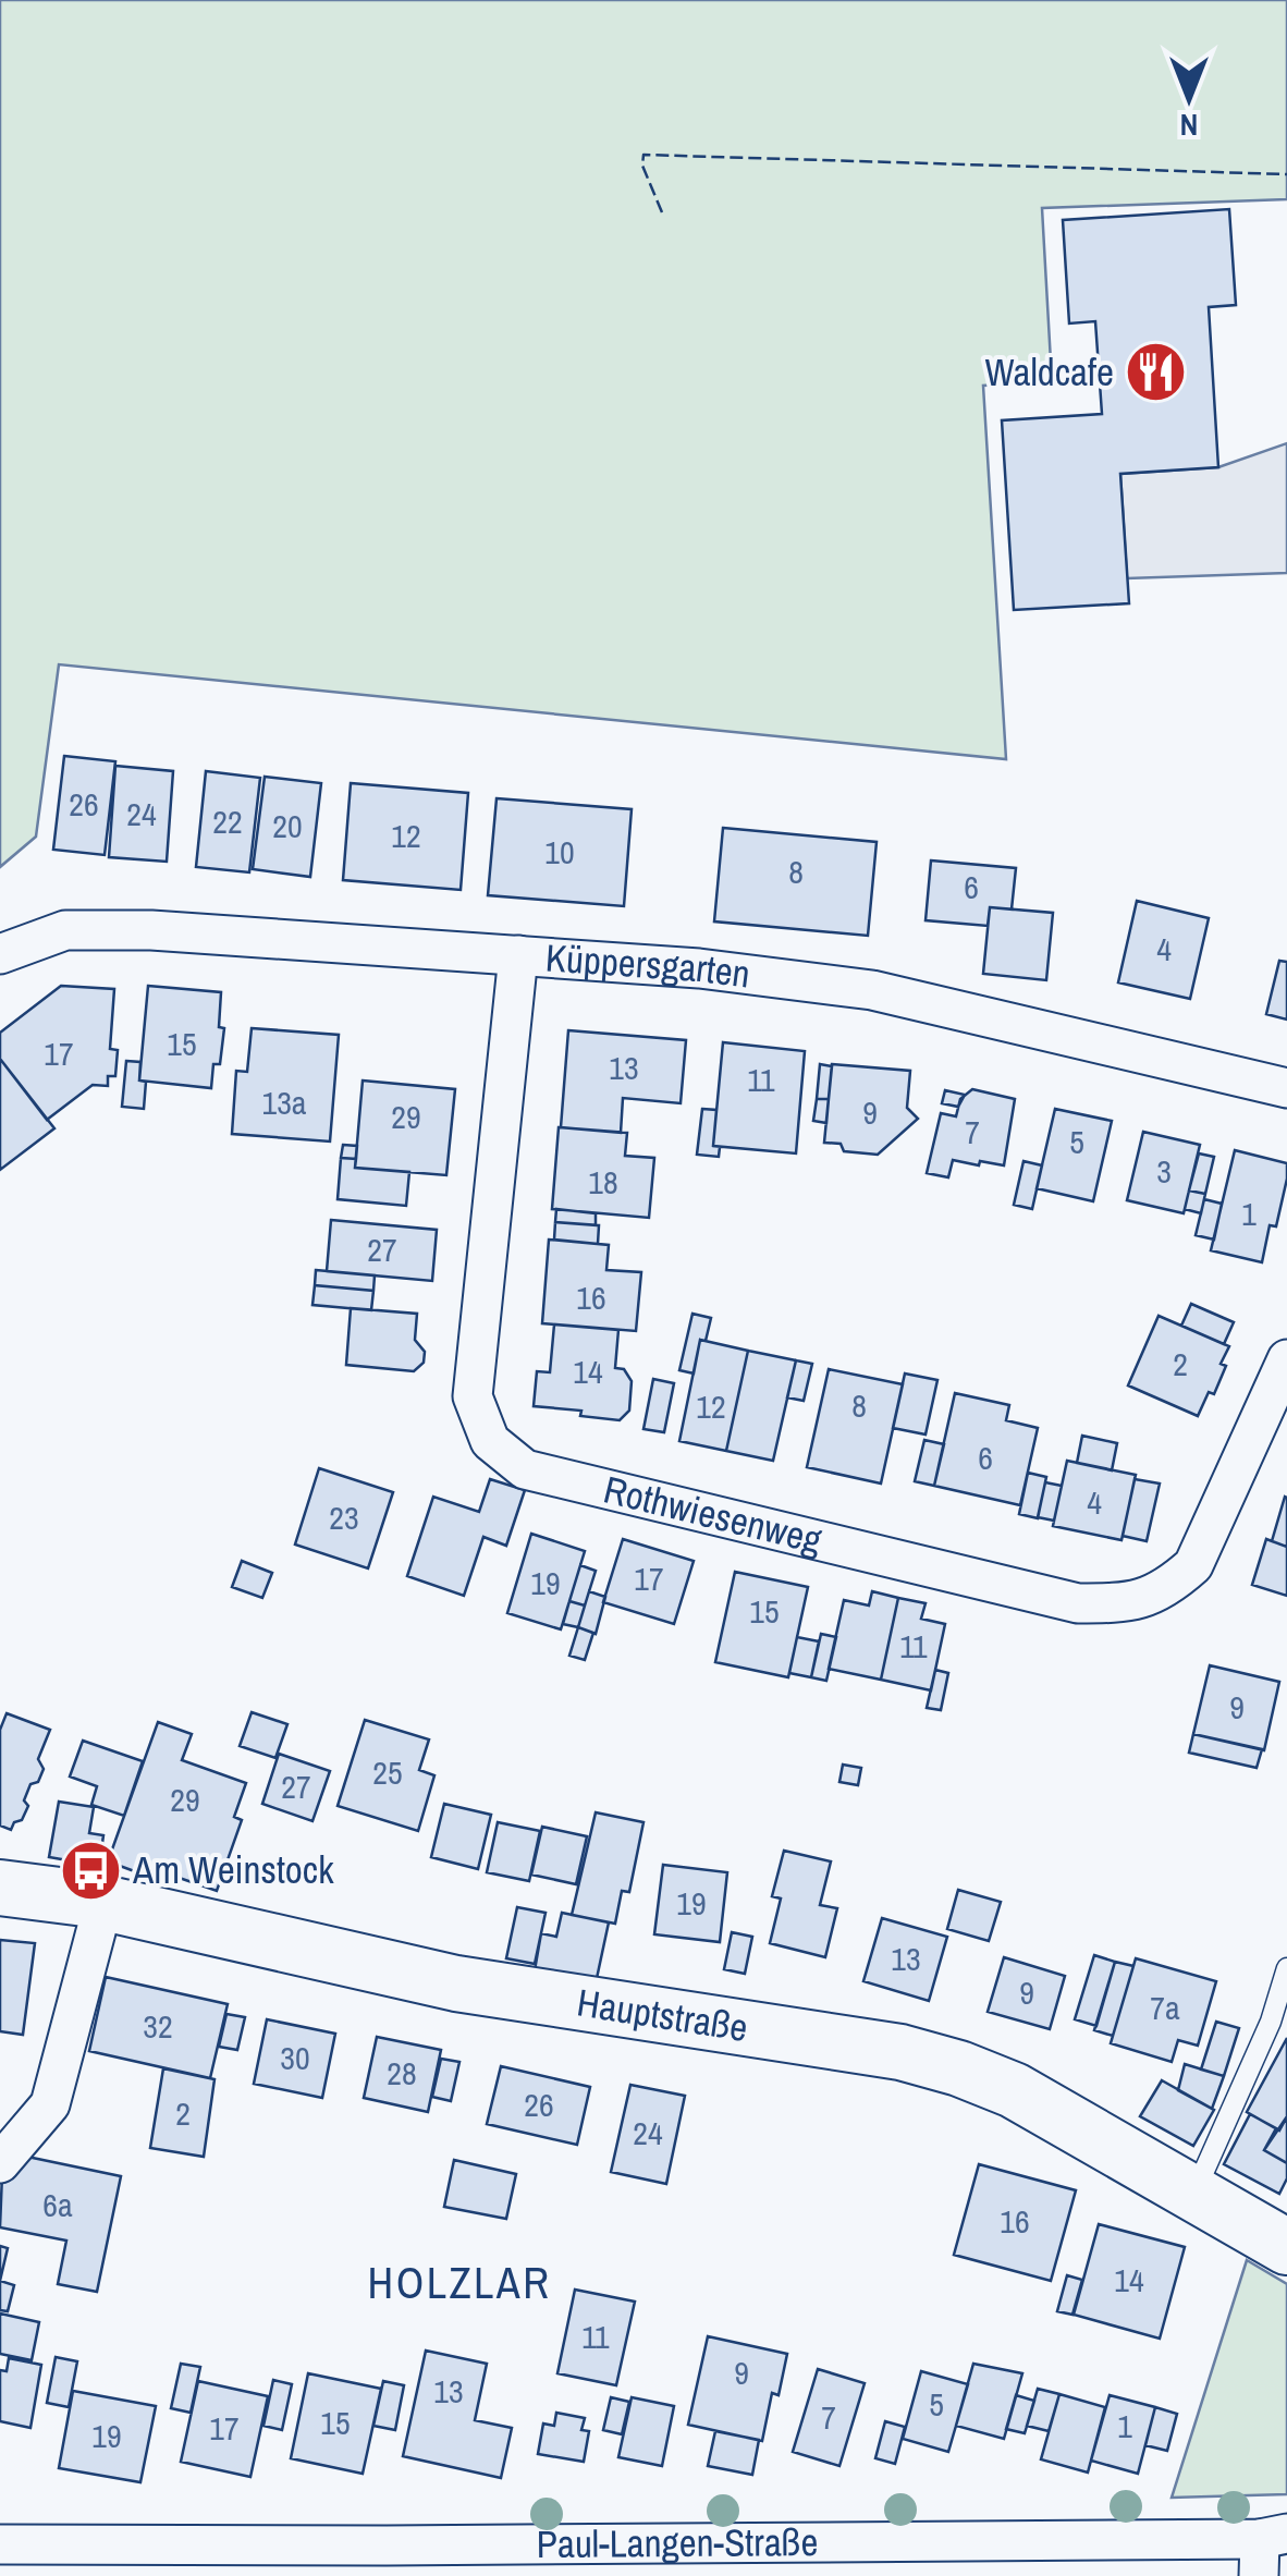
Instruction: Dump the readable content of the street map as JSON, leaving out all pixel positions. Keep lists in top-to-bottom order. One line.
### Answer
{"streets":{"main road":["Hauptstraße"],"street":["Küppersgarten","Rothwiesenweg","Paul-Langen-Straße"]},"crossings":[["Küppersgarten","Rothwiesenweg"]],"districts":["HOLZLAR"],"places":{"restaurant":["Waldcafe"],"bus stop":["Am Weinstock"]},"house_numbers":["26","24","22","20","12","10","8","6","4","15","17","13","11","13a","9","29","7","5","3","18","1","27","16","2","14","8","12","6","4","23","17","19","15","11","9","25","27","29","19","13","9","7a","32","30","28","26","2","24","6a","16","14","11","9","13","5","7","15","1","17","19"],"north":"bottom"}
